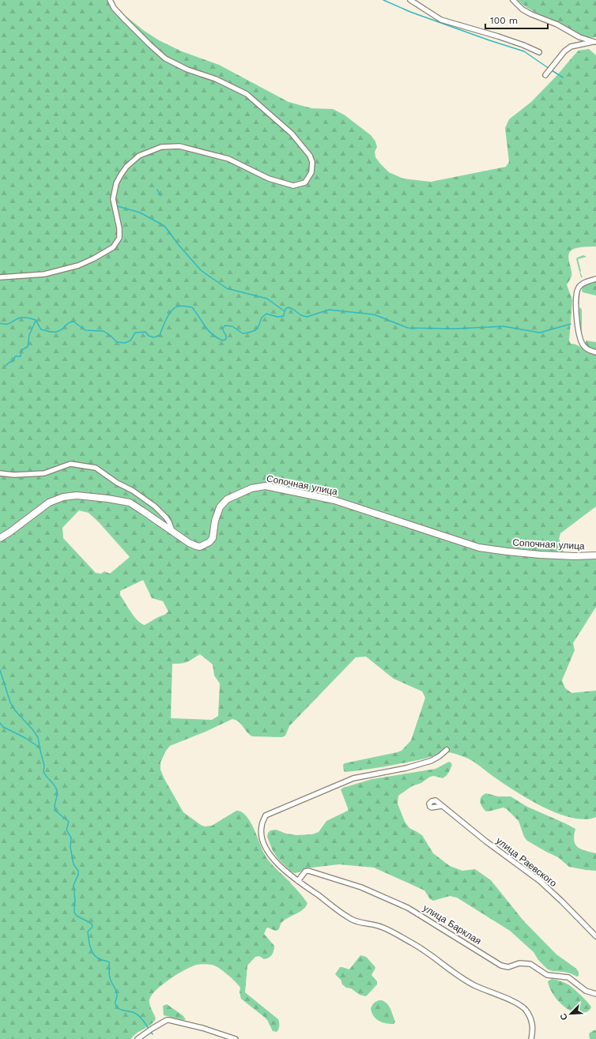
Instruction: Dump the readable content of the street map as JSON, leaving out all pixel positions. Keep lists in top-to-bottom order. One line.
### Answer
{"streets":{"main road":["Сопочная улица"],"street":["улица Раевского","улица Барклая"]},"scale_bar":"100 m","north":"bottom left"}
